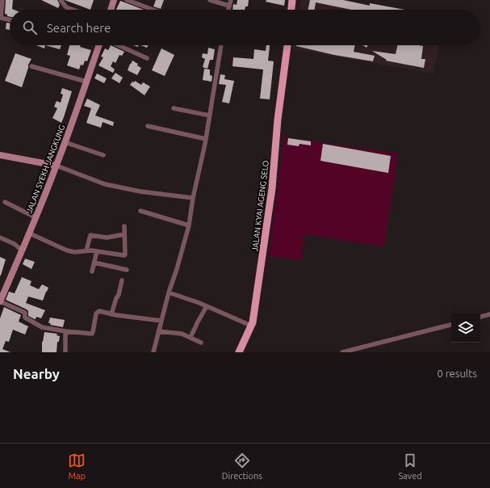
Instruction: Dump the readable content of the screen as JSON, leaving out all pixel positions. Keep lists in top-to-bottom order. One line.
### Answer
{"streets":{"main road":["JALAN SYEKH JANGKUNG","JALAN KYAI AGENG SELO"]},"page":{"search":"Search here","heading":["Nearby","0 results"],"nav":["Map","Directions","Saved"]}}
